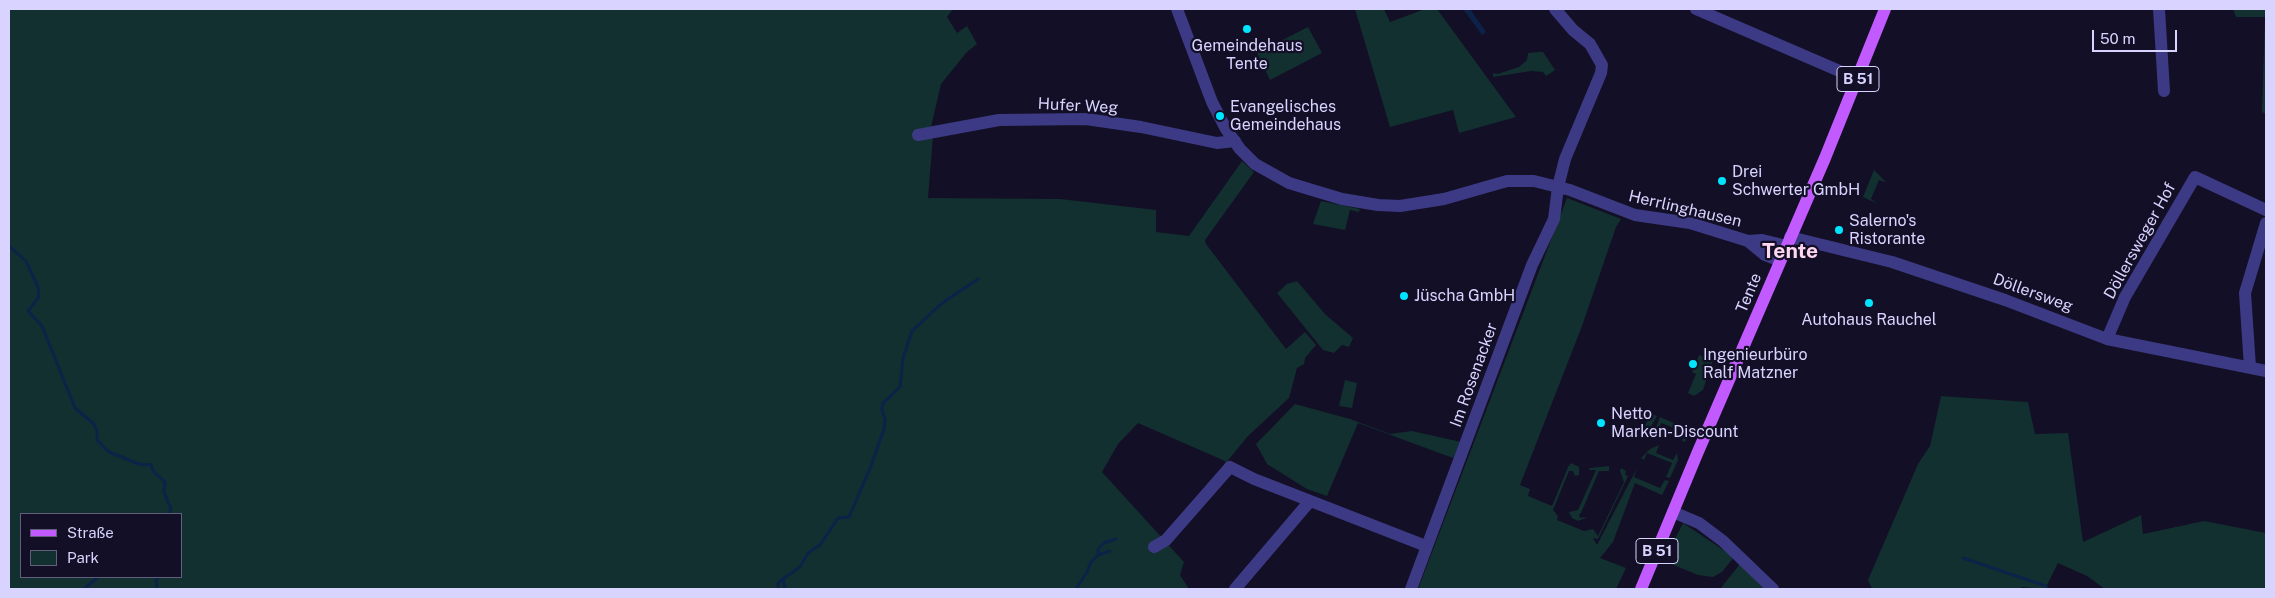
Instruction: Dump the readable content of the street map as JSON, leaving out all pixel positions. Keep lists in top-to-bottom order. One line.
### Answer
{"streets":{"main road":["B 51","Tente"],"street":["Hufer Weg","Herrlinghausen","Döllersweger Hof","Döllersweg","Im Rosenacker"]},"crossings":[["Hufer Weg","Herrlinghausen"],["Herrlinghausen","Tente"],["Herrlinghausen","Döllersweg"],["Herrlinghausen","Im Rosenacker"],["Döllersweger Hof","Döllersweg"],["Tente","Döllersweg"]],"districts":["Tente"],"places":["Gemeindehaus Tente","Evangelisches Gemeindehaus","Drei Schwerter GmbH","Salerno's Ristorante","Jüscha GmbH","Autohaus Rauchel","Ingenieurbüro Ralf Matzner","Netto Marken-Discount"],"legend":["Straße","Park"],"scale_bar":"50 m"}
